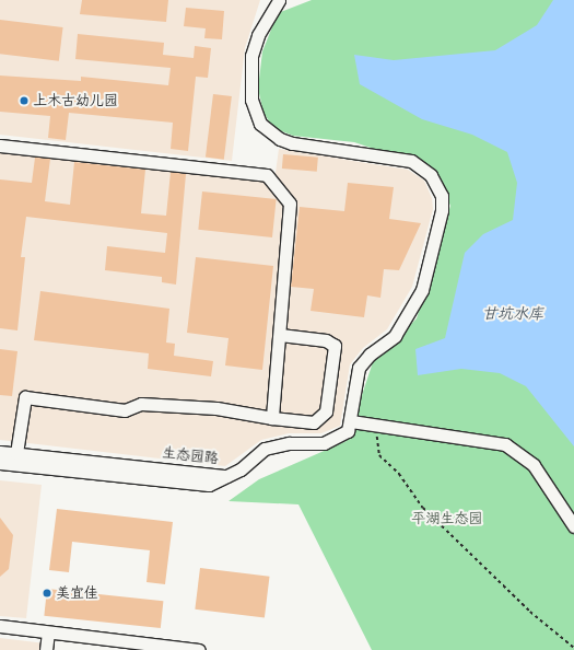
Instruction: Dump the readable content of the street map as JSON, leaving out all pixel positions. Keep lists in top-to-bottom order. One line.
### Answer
{"streets":{"street":["生态园路"]},"water":["甘坑水库"],"parks":["平湖生态园"],"places":["上木古幼儿园","美宜佳"]}
